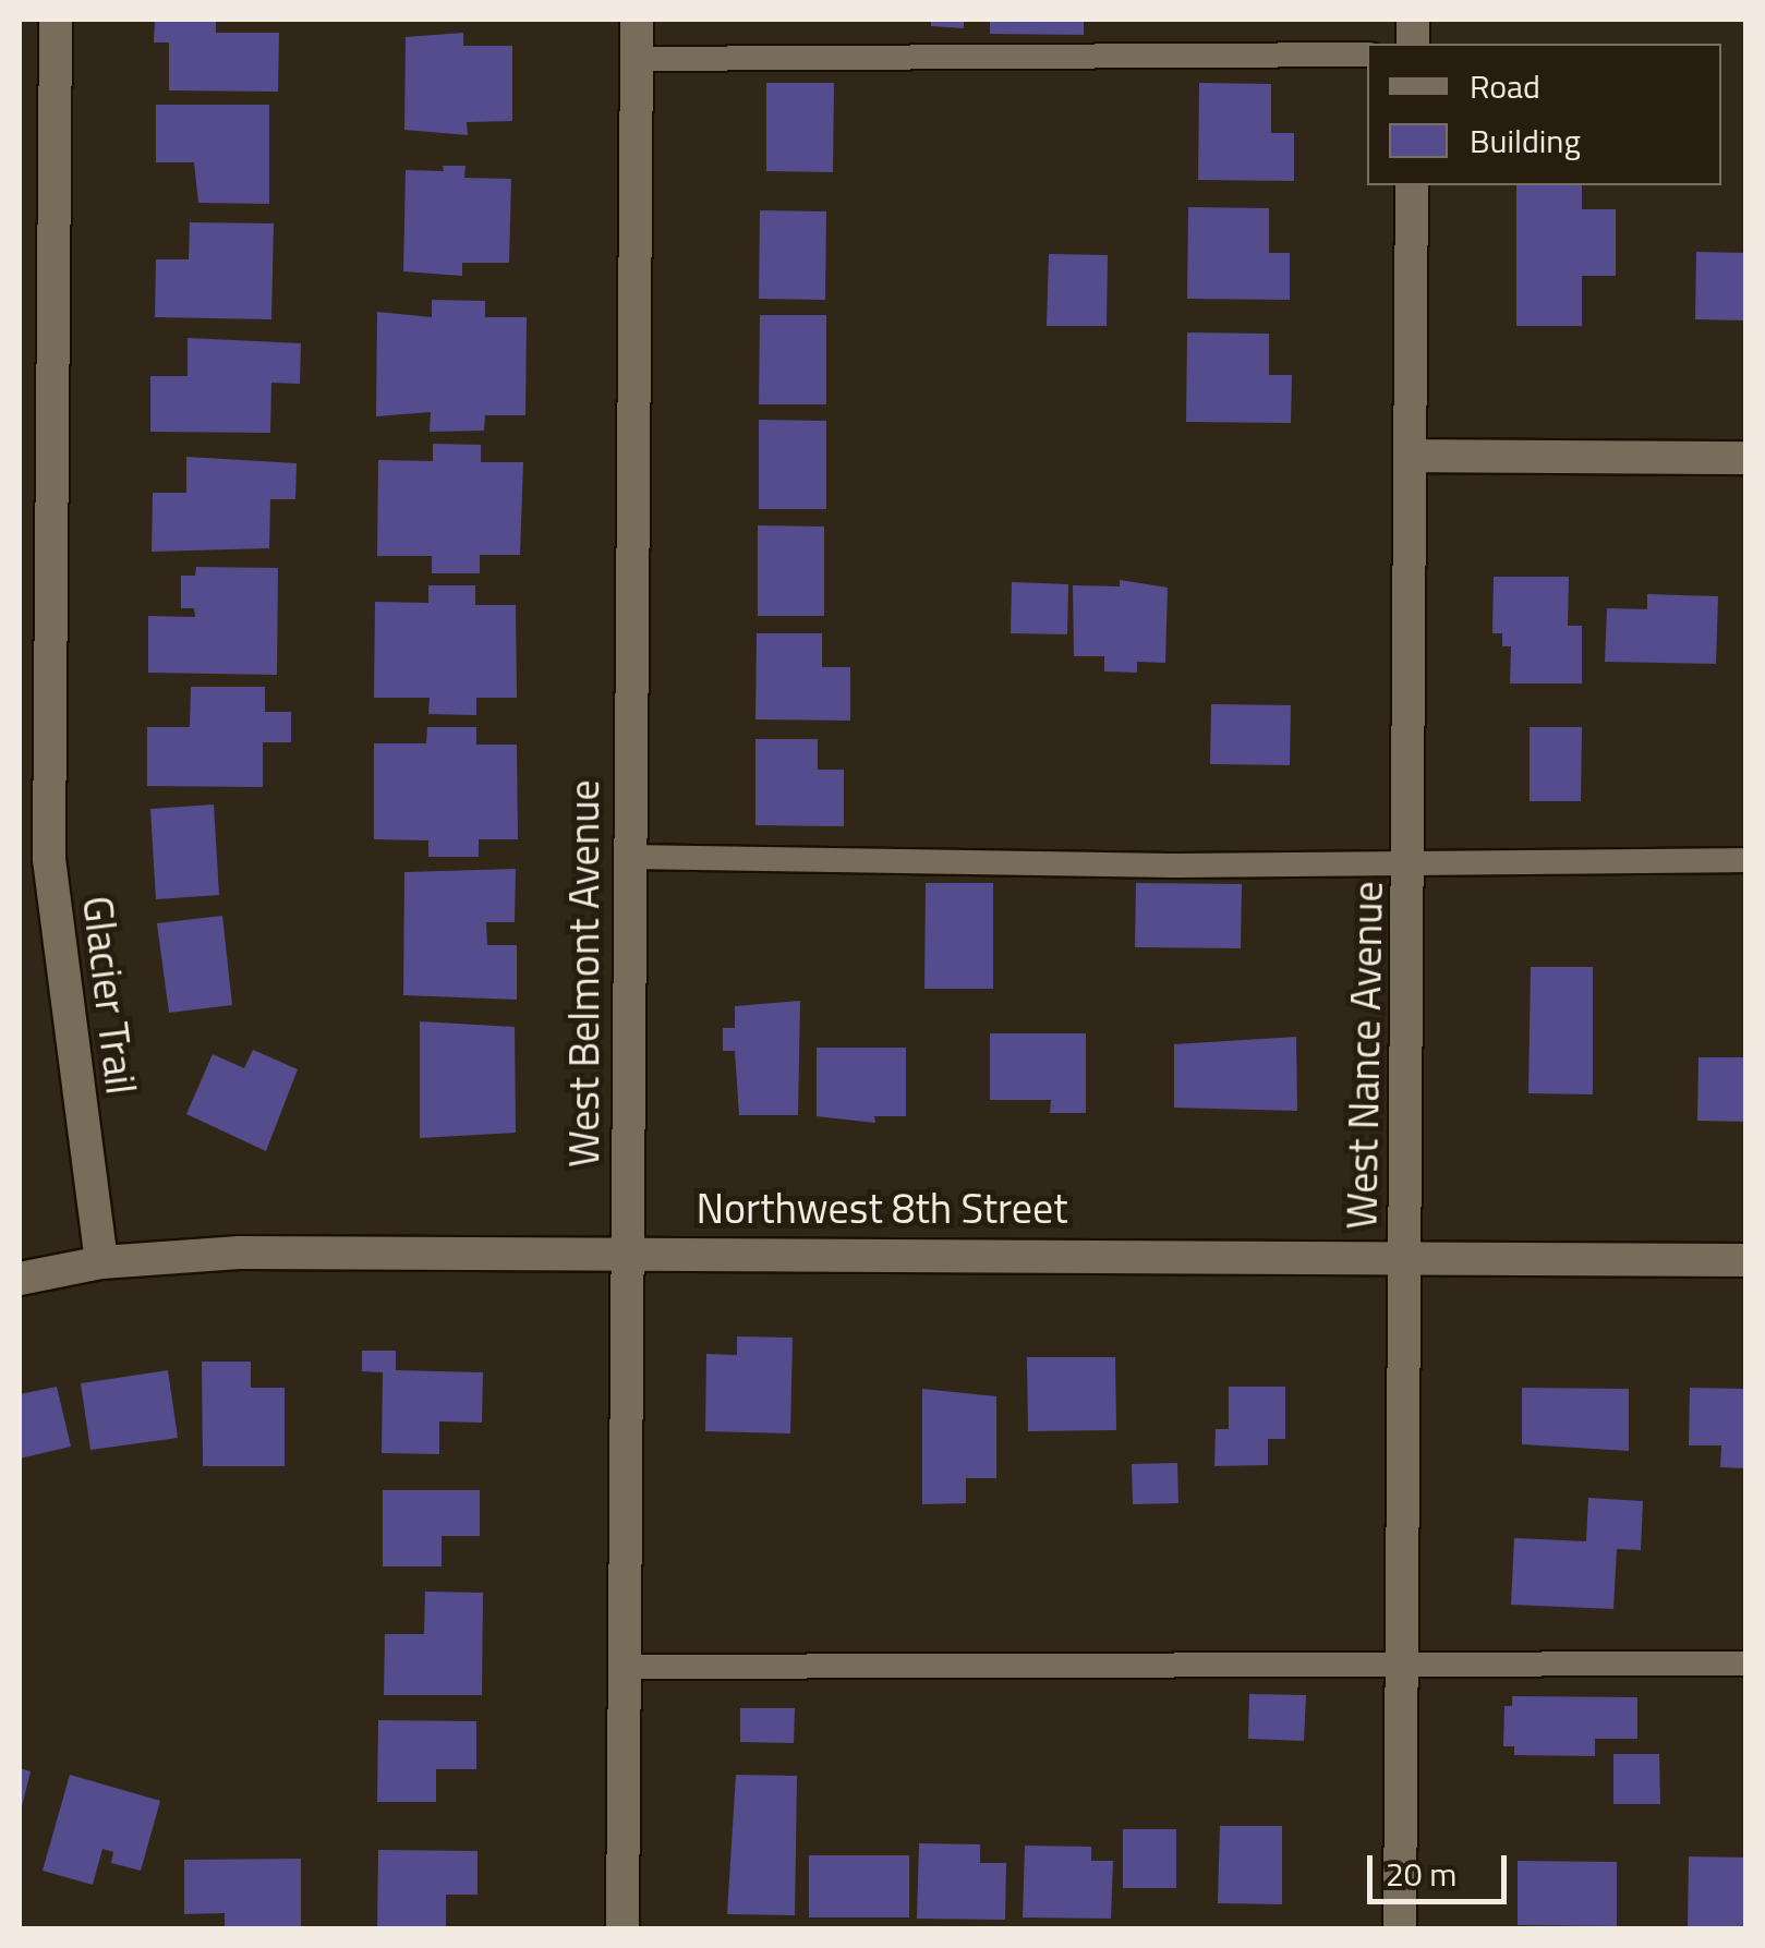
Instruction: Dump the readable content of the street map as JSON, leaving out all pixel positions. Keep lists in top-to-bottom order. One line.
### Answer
{"streets":{"street":["West Belmont Avenue","Glacier Trail","West Nance Avenue","Northwest 8th Street"]},"crossings":[["West Belmont Avenue","Northwest 8th Street"],["Glacier Trail","Northwest 8th Street"],["West Nance Avenue","Northwest 8th Street"]],"legend":["Road","Building"],"scale_bar":"20 m"}
